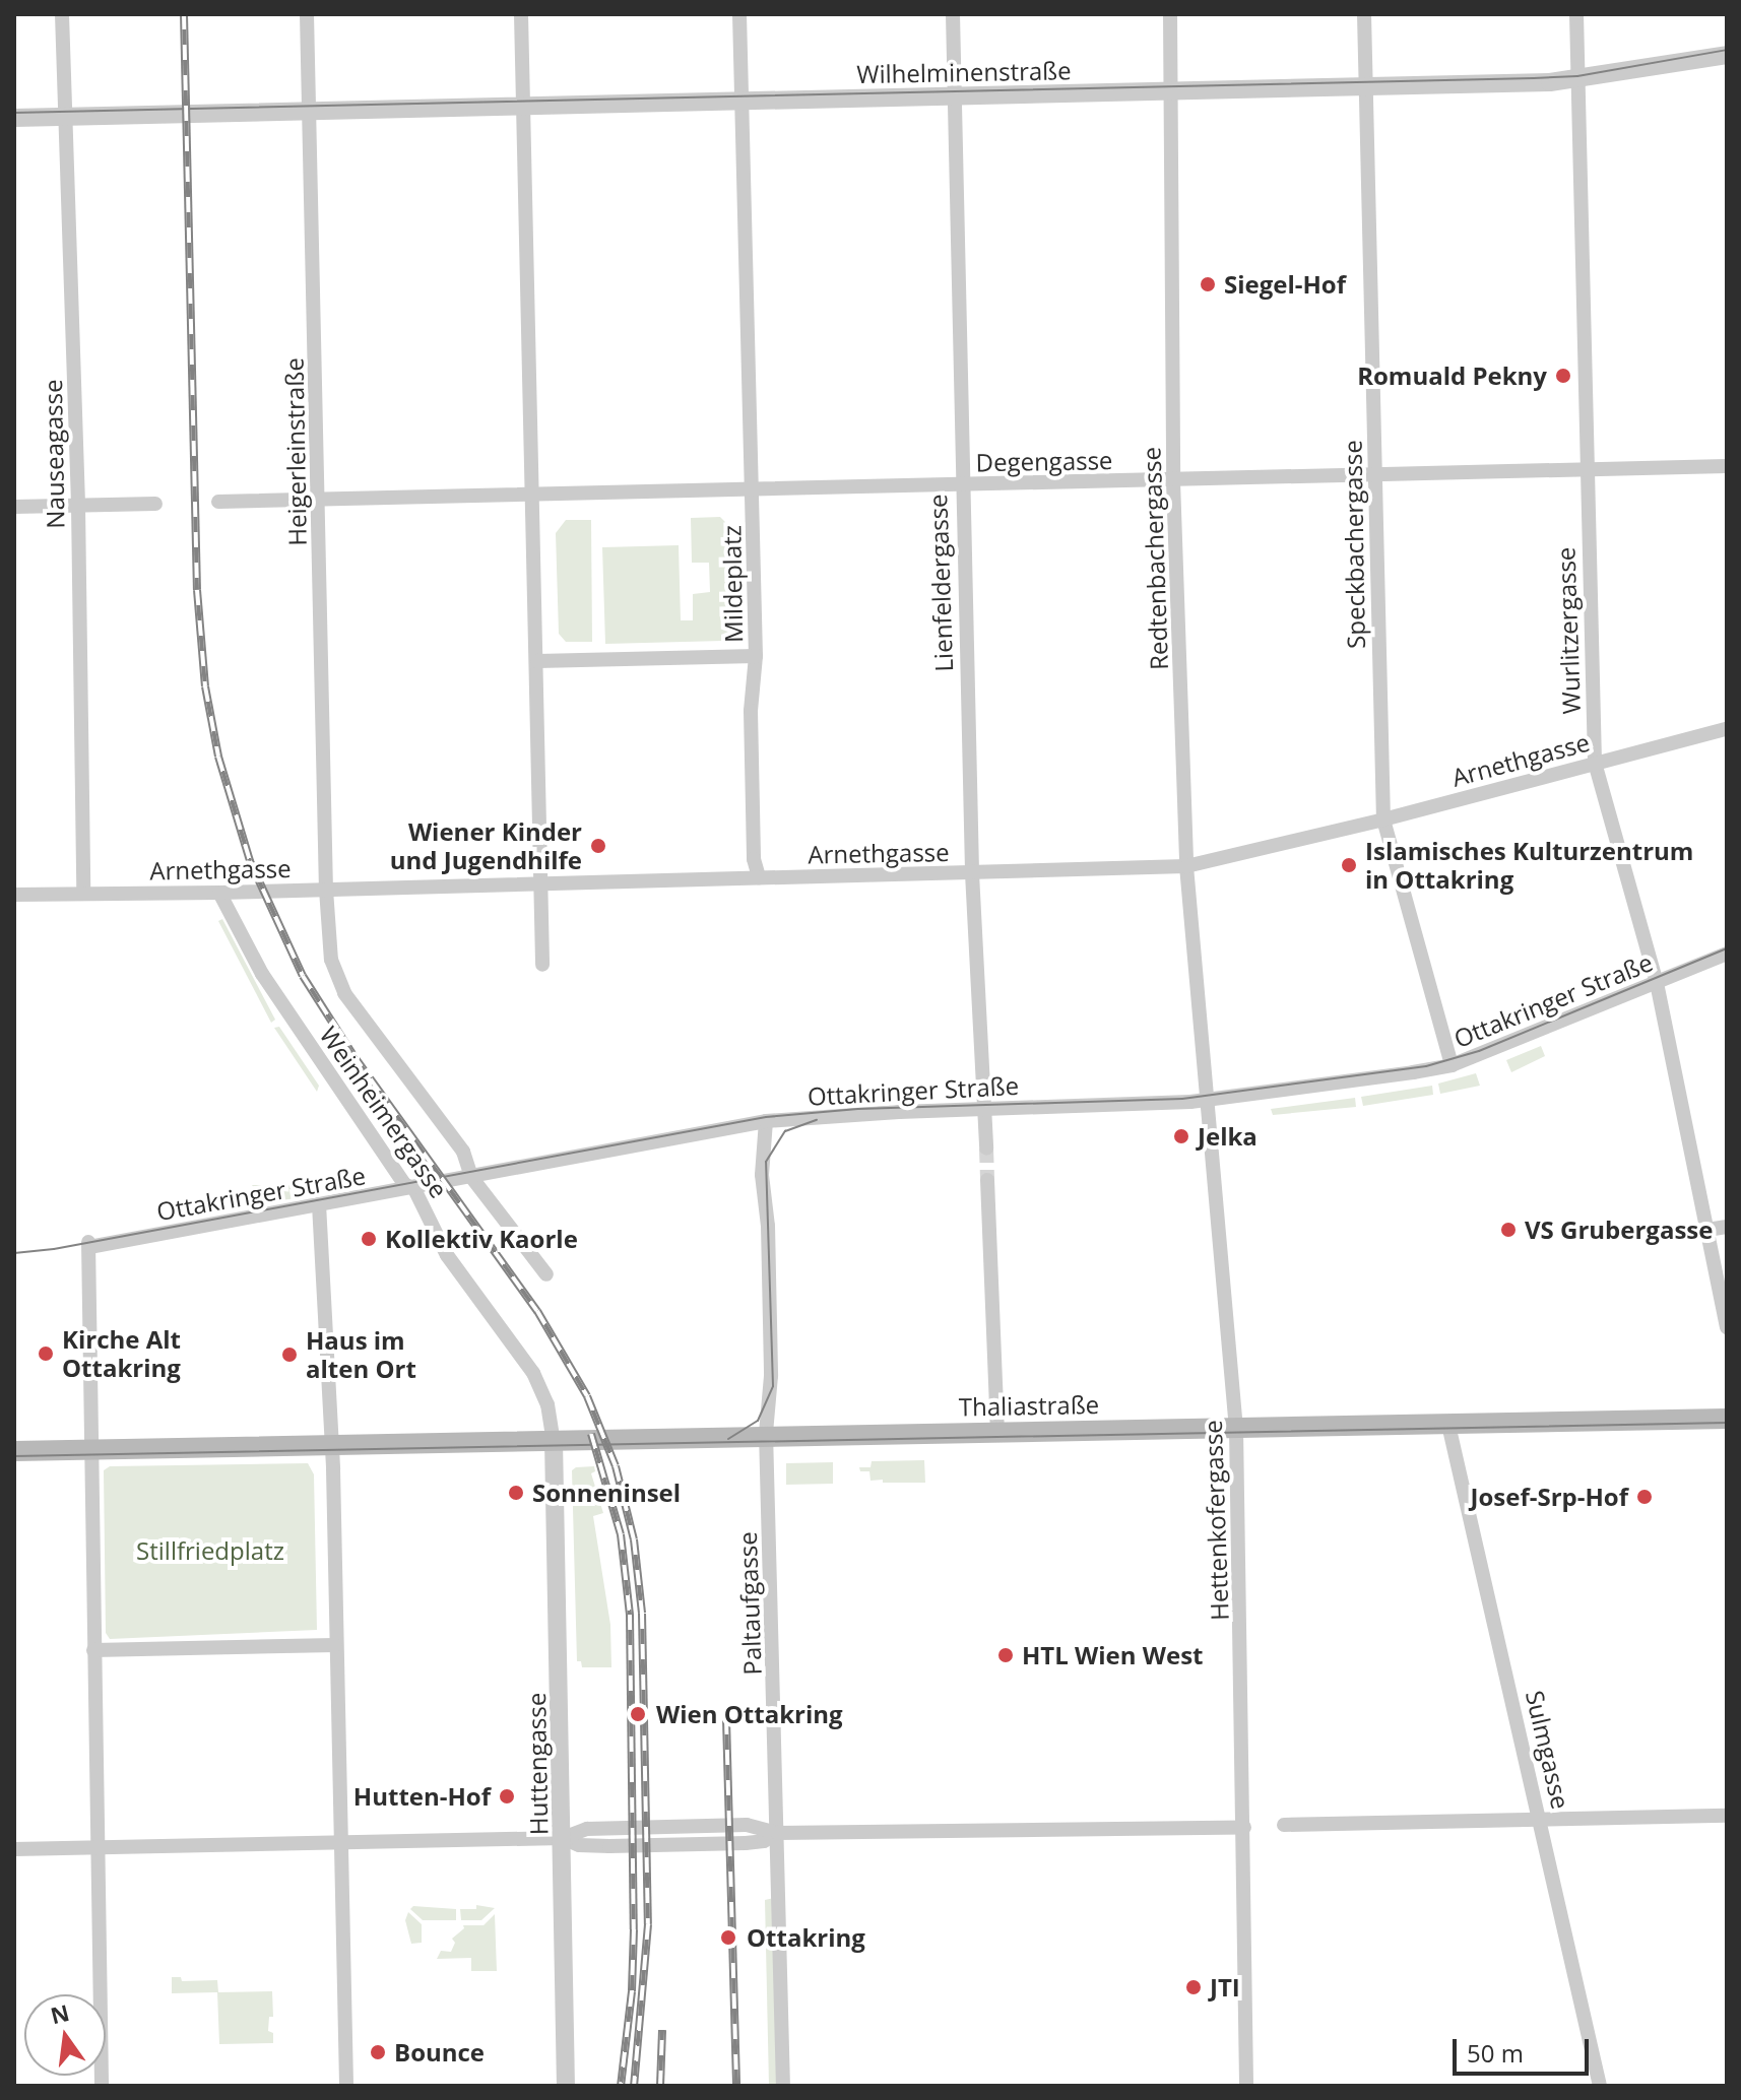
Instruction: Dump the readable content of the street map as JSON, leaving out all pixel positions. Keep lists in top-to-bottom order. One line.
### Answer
{"streets":{"main road":["Thaliastraße"],"street":["Wilhelminenstraße","Heigerleinstraße","Nauseagasse","Degengasse","Speckbachergasse","Redtenbachergasse","Lienfeldergasse","Mildeplatz","Wurlitzergasse","Arnethgasse","Ottakringer Straße","Weinheimergasse","Hettenkofergasse","Paltaufgasse","Sulmgasse","Huttengasse"]},"crossings":[["Wilhelminenstraße","Heigerleinstraße"],["Wilhelminenstraße","Nauseagasse"],["Wilhelminenstraße","Speckbachergasse"],["Wilhelminenstraße","Redtenbachergasse"],["Wilhelminenstraße","Lienfeldergasse"],["Wilhelminenstraße","Wurlitzergasse"],["Heigerleinstraße","Arnethgasse"],["Heigerleinstraße","Weinheimergasse"],["Nauseagasse","Arnethgasse"],["Degengasse","Speckbachergasse"],["Degengasse","Redtenbachergasse"],["Degengasse","Lienfeldergasse"],["Degengasse","Mildeplatz"],["Degengasse","Wurlitzergasse"],["Speckbachergasse","Arnethgasse"],["Speckbachergasse","Ottakringer Straße"],["Redtenbachergasse","Arnethgasse"],["Redtenbachergasse","Ottakringer Straße"],["Redtenbachergasse","Hettenkofergasse"],["Lienfeldergasse","Arnethgasse"],["Lienfeldergasse","Ottakringer Straße"],["Wurlitzergasse","Arnethgasse"],["Wurlitzergasse","Ottakringer Straße"],["Arnethgasse","Weinheimergasse"],["Ottakringer Straße","Weinheimergasse"],["Ottakringer Straße","Hettenkofergasse"],["Ottakringer Straße","Paltaufgasse"],["Weinheimergasse","Thaliastraße"],["Weinheimergasse","Huttengasse"],["Thaliastraße","Hettenkofergasse"],["Thaliastraße","Paltaufgasse"],["Thaliastraße","Sulmgasse"],["Thaliastraße","Huttengasse"]],"parks":["Stillfriedplatz"],"places":["Siegel-Hof","Romuald Pekny","Wiener Kinder und Jugendhilfe","Islamisches Kulturzentrum in Ottakring","Jelka","VS Grubergasse","Kollektiv Kaorle","Kirche Alt Ottakring","Haus im alten Ort","Sonneninsel","Josef-Srp-Hof","HTL Wien West","Wien Ottakring","Hutten-Hof","Ottakring","JTI","Bounce"],"scale_bar":"50 m","north":"top"}
